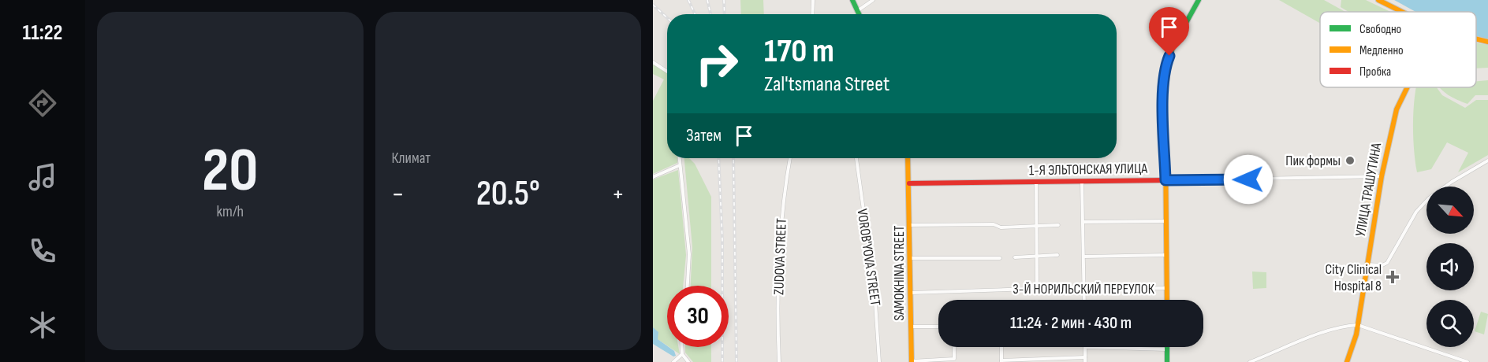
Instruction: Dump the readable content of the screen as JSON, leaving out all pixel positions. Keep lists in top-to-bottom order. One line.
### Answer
{"streets":{"street":["1-Я ЭЛЬТОНСКАЯ УЛИЦА","УЛИЦА ТРАШУТИНА","ZUDOVA STREET","VOROB'YOVA STREET","SAMOKHINA STREET","3-Й НОРИЛЬСКИЙ ПЕРЕУЛОК"]},"crossings":[["1-Я ЭЛЬТОНСКАЯ УЛИЦА","УЛИЦА ТРАШУТИНА"],["1-Я ЭЛЬТОНСКАЯ УЛИЦА","SAMOKHINA STREET"],["SAMOKHINA STREET","3-Й НОРИЛЬСКИЙ ПЕРЕУЛОК"]],"places":{"other":["Пик формы"],"health":["City Clinical Hospital 8"]},"legend":["Свободно","Медленно","Пробка"],"north":"bottom right","page":{"tabs":"11:22","tile":[["20","km/h"],"Климат"],"turn":["170 m","Zal'tsmana Street"],"then":"Затем","heat":["−","20.5°","+"],"limit":"30","trip":"11:24 · 2 мин · 430 m"}}
